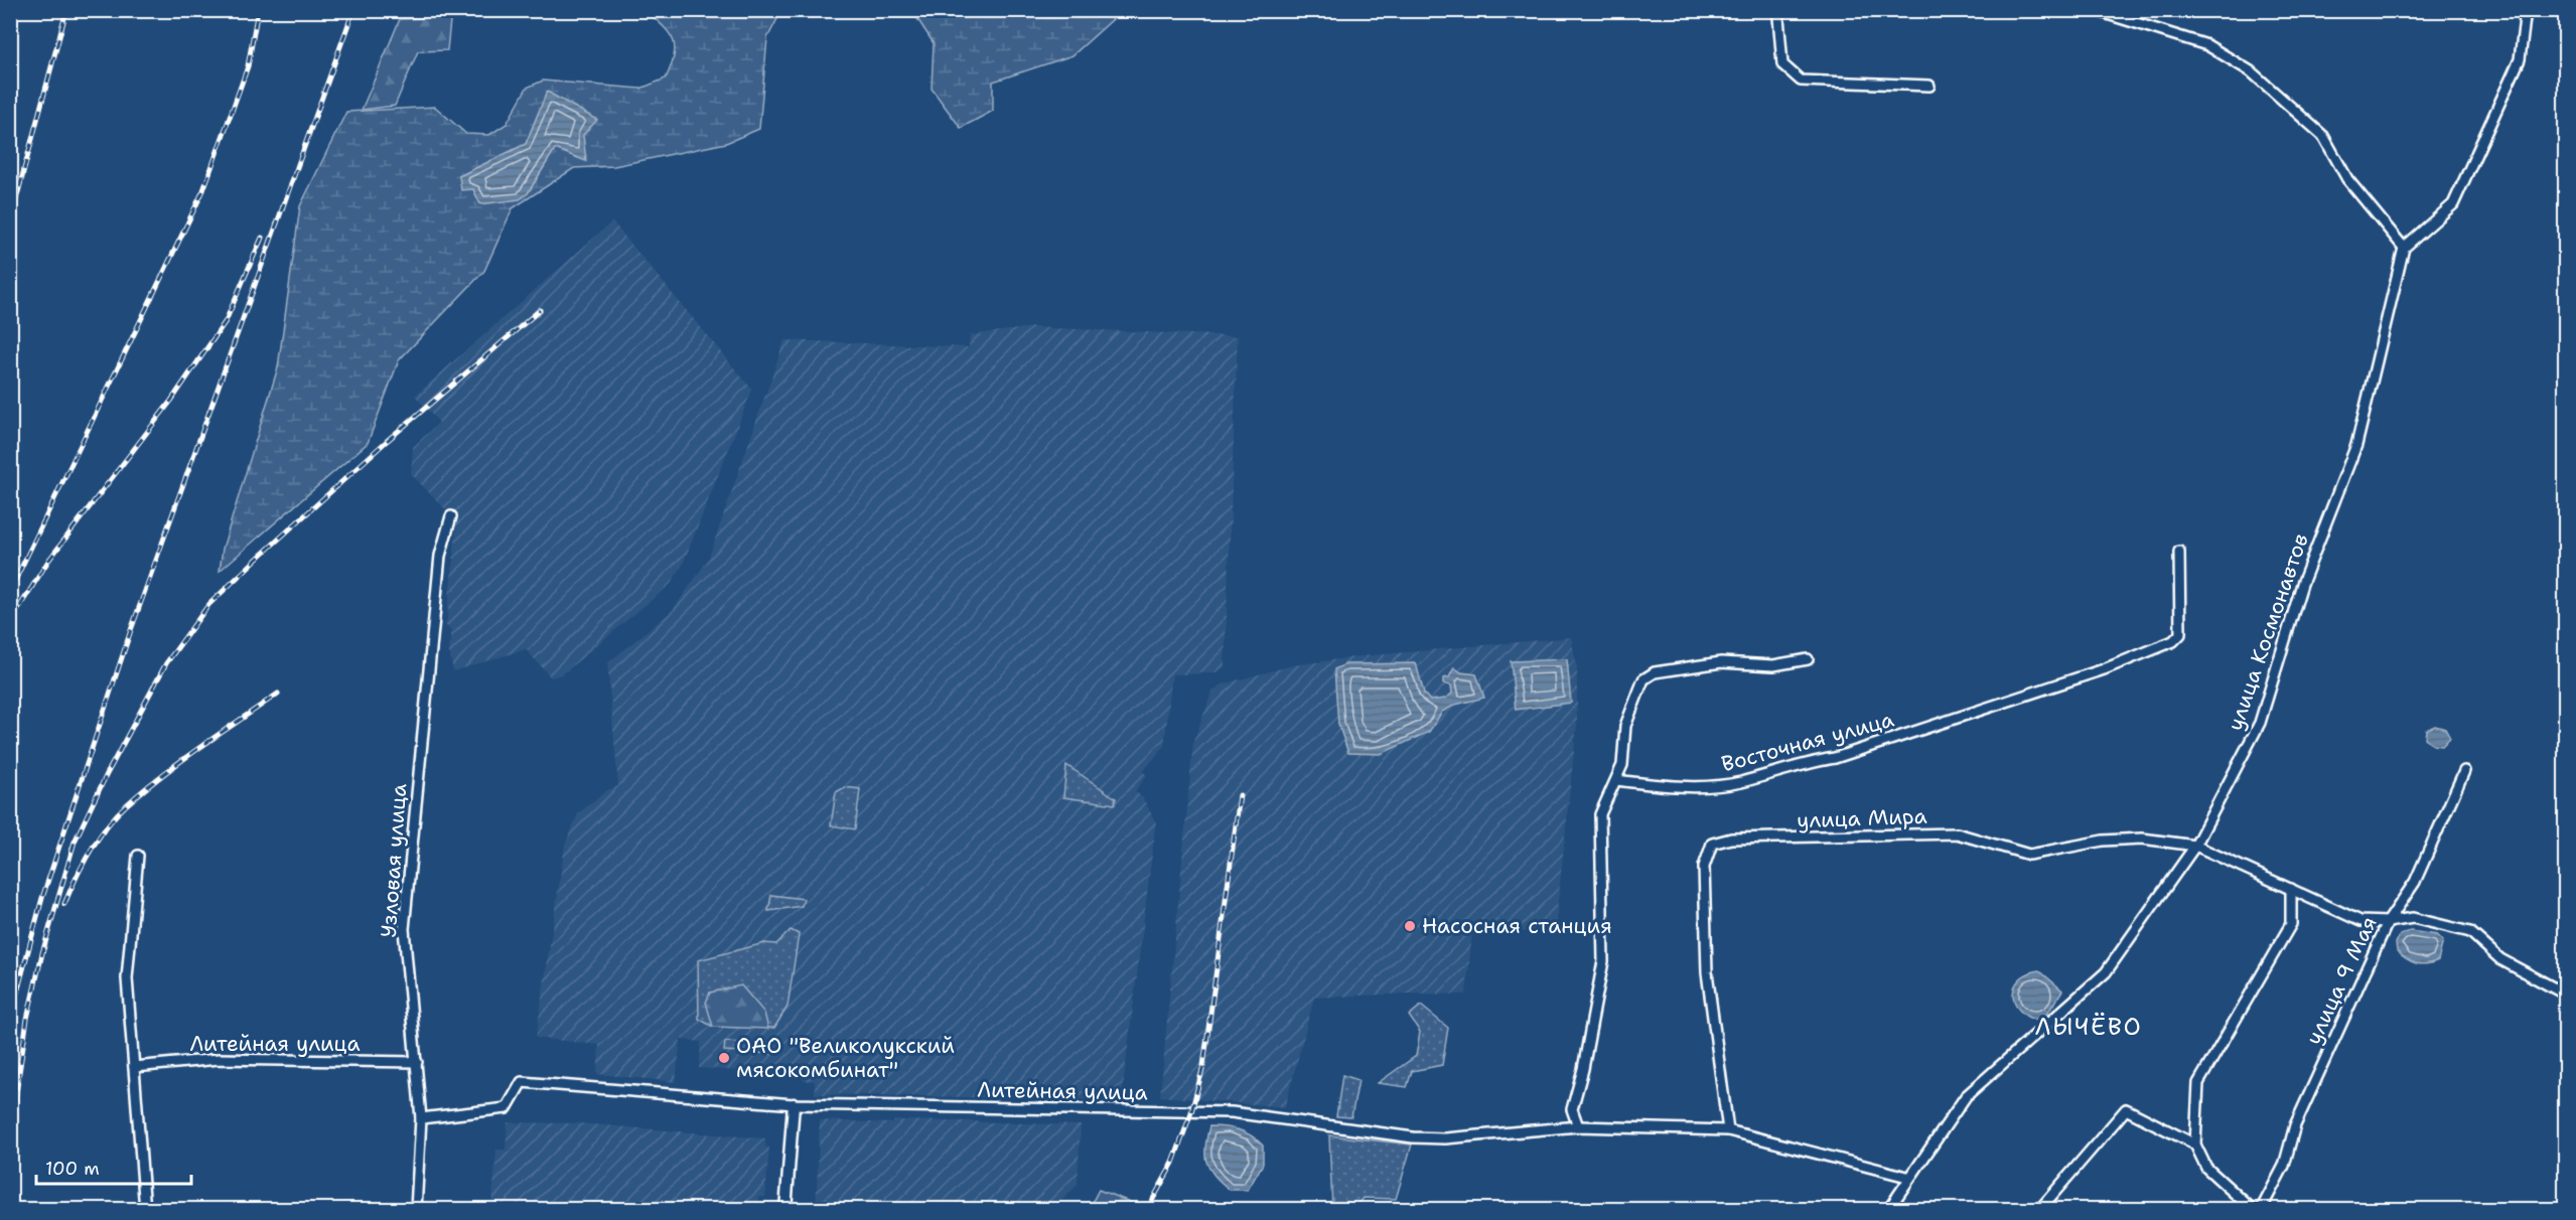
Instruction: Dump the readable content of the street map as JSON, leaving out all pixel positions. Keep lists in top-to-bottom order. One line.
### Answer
{"streets":{"street":["улица Космонавтов","Восточная улица","улица Мира","Узловая улица","улица 9 Мая","Литейная улица"]},"crossings":[["улица Космонавтов","улица Мира"],["улица Космонавтов","Литейная улица"],["улица Мира","улица 9 Мая"],["улица Мира","Литейная улица"],["Узловая улица","Литейная улица"]],"districts":["ЛЫЧЁВО"],"places":["Насосная станция","ОАО \"Великолукский мясокомбинат\""],"scale_bar":"100 m"}
